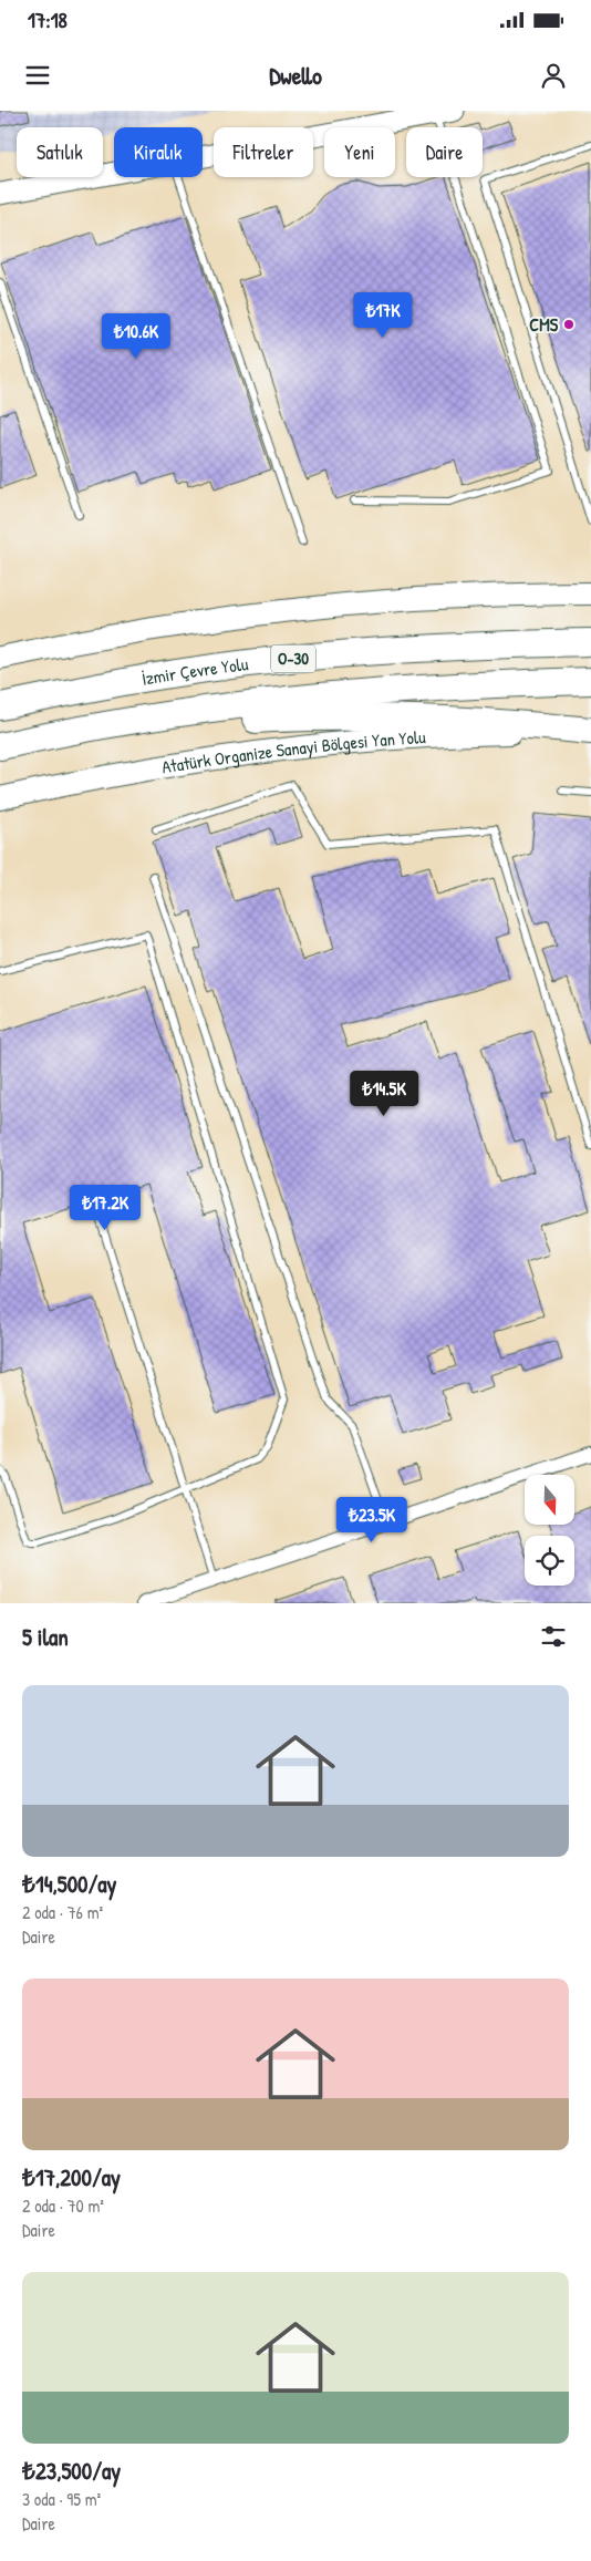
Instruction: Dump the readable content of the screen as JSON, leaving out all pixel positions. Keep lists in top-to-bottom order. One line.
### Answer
{"streets":{"highway":["O-30","İzmir Çevre Yolu"],"main road":["Atatürk Organize Sanayi Bölgesi Yan Yolu"]},"places":["CMS"],"north":"bottom","page":{"status":"17:18","header":"Dwello","chip":["Satılık","Kiralık","Filtreler","Yeni","Daire"],"price":["₺17K","₺10.6K","₺14.5K","₺17.2K","₺23.5K"],"heading":"5 ilan","list":[{"name":"₺14,500/ay","note":"2 oda · 76 m² · Daire"},{"name":"₺17,200/ay","note":"2 oda · 70 m² · Daire"},{"name":"₺23,500/ay","note":"3 oda · 95 m² · Daire"}]}}
